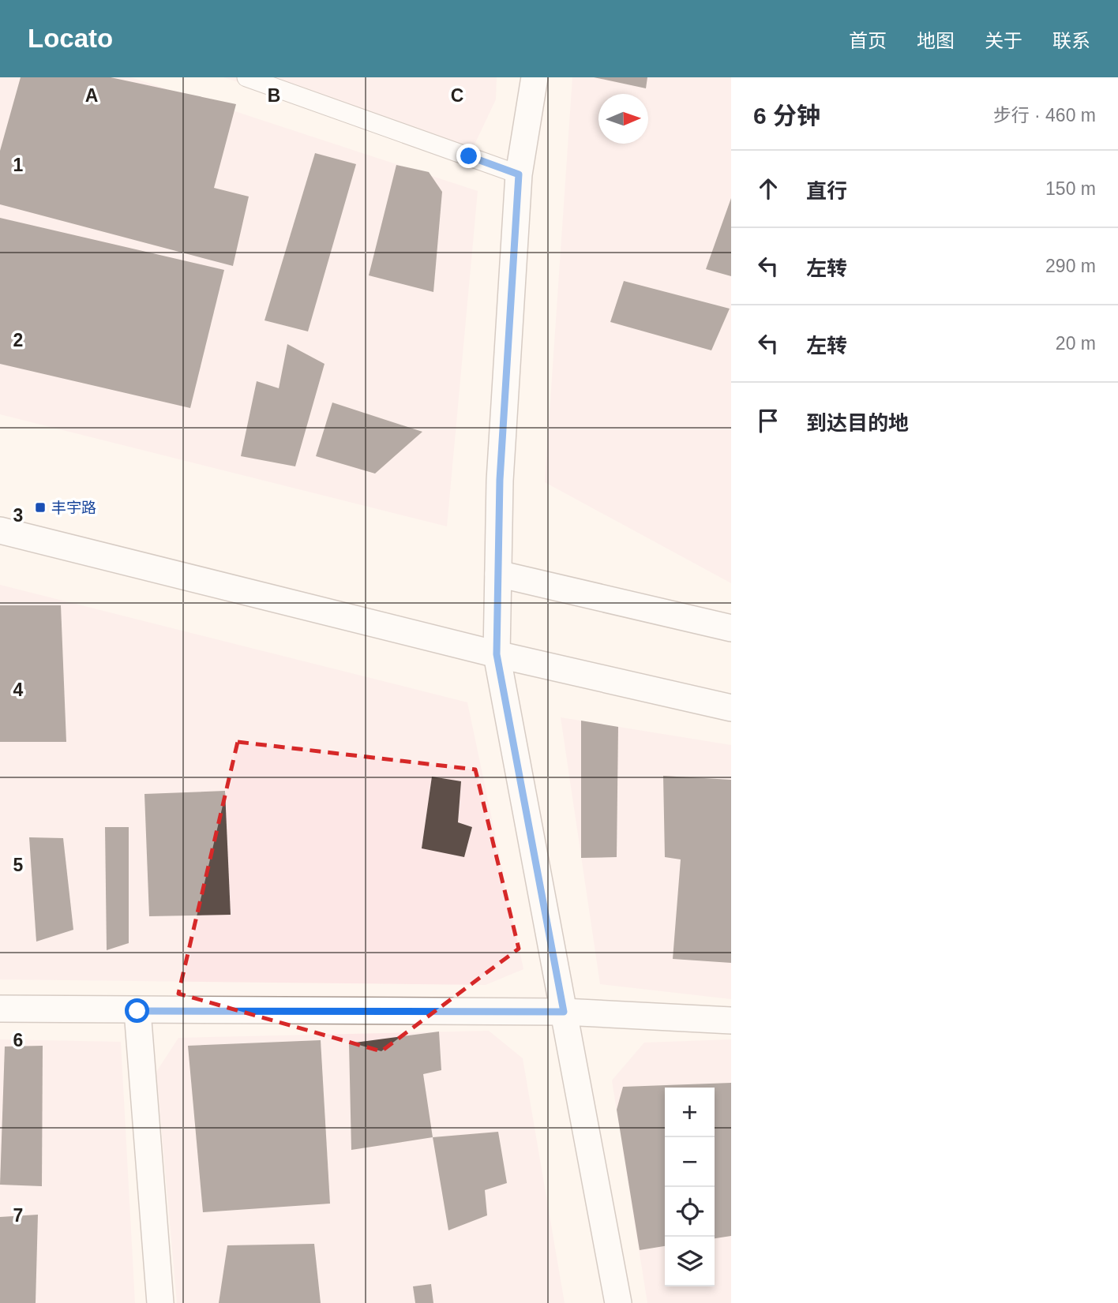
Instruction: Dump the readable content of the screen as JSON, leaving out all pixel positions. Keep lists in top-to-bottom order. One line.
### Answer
{"places":{"transit":["丰宇路"]},"north":"right","page":{"header":"Locato","nav":["首页","地图","关于","联系"],"heading":["6 分钟","步行 · 460 m"],"list":[["直行","150 m"],["左转","290 m"],["左转","20 m"],"到达目的地"],"map_buttons":["+","−"]},"grid":{"columns":["A","B","C"],"rows":["1","2","3","4","5","6","7"]}}
